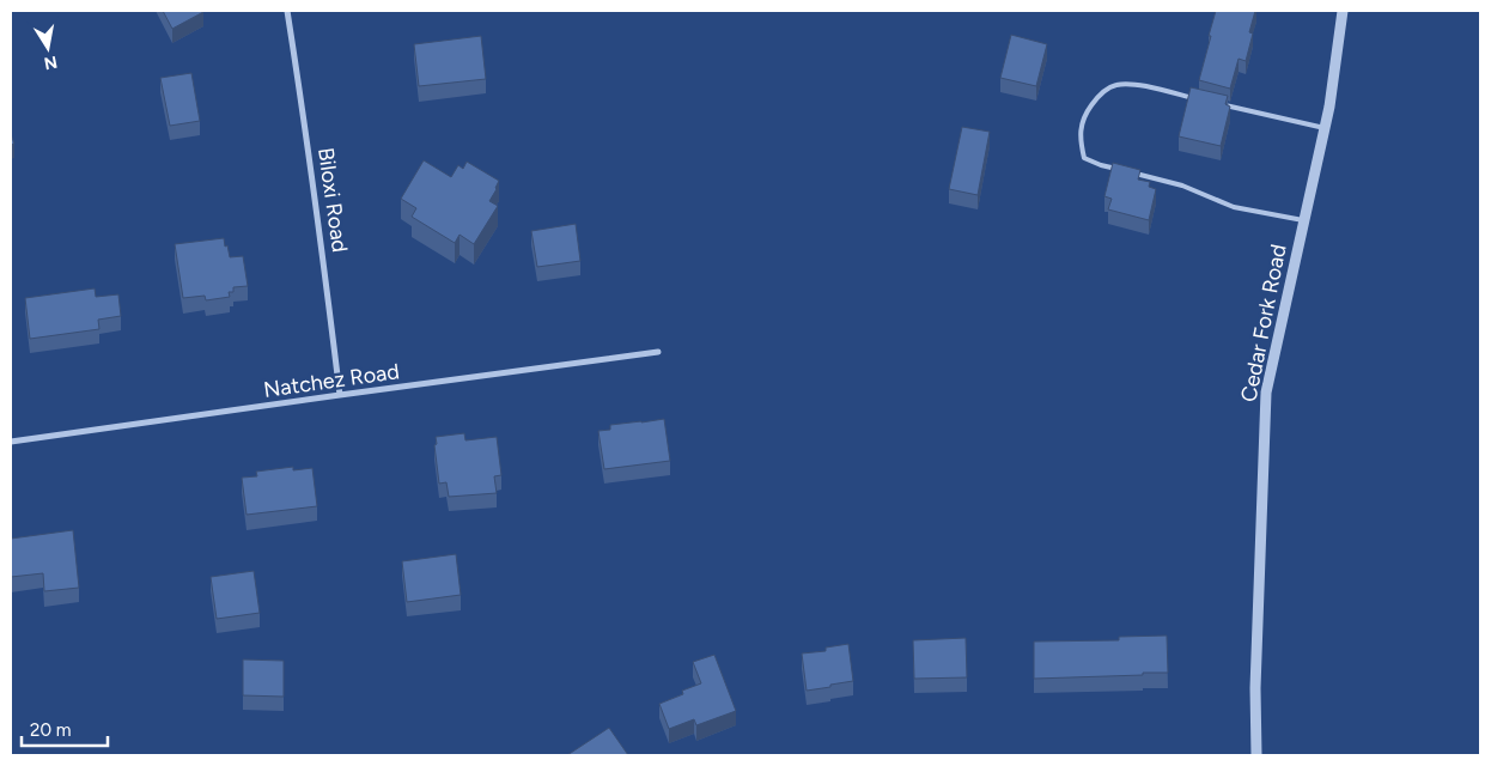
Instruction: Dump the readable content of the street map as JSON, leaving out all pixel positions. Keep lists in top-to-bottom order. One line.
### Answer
{"streets":{"street":["Biloxi Road","Cedar Fork Road","Natchez Road"]},"crossings":[["Biloxi Road","Natchez Road"]],"scale_bar":"20 m","north":"bottom"}
